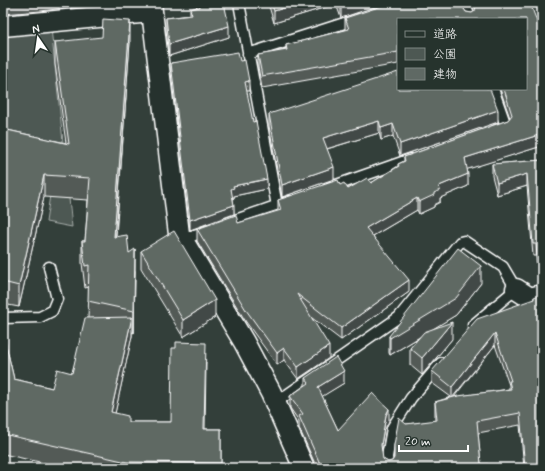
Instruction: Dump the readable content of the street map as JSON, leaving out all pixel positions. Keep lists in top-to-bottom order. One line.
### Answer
{"legend":["道路","公園","建物"],"scale_bar":"20 m","north":"top"}
